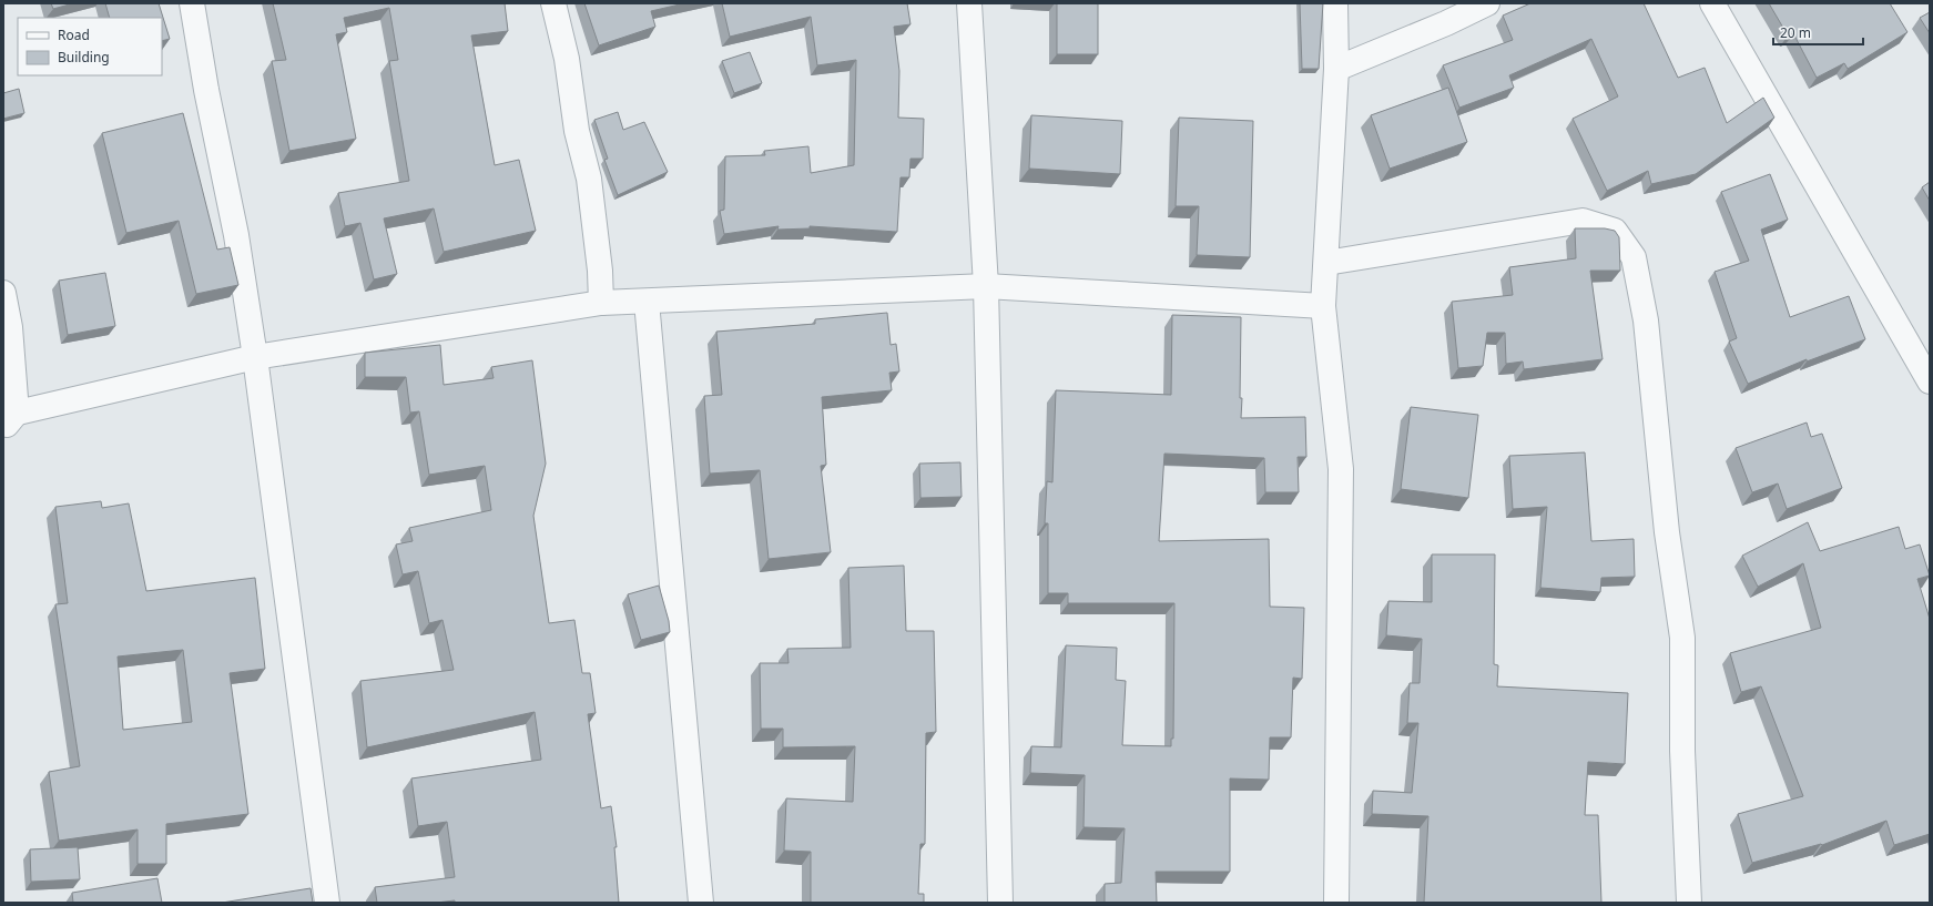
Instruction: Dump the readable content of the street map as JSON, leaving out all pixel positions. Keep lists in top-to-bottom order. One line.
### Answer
{"legend":["Road","Building"],"scale_bar":"20 m"}
